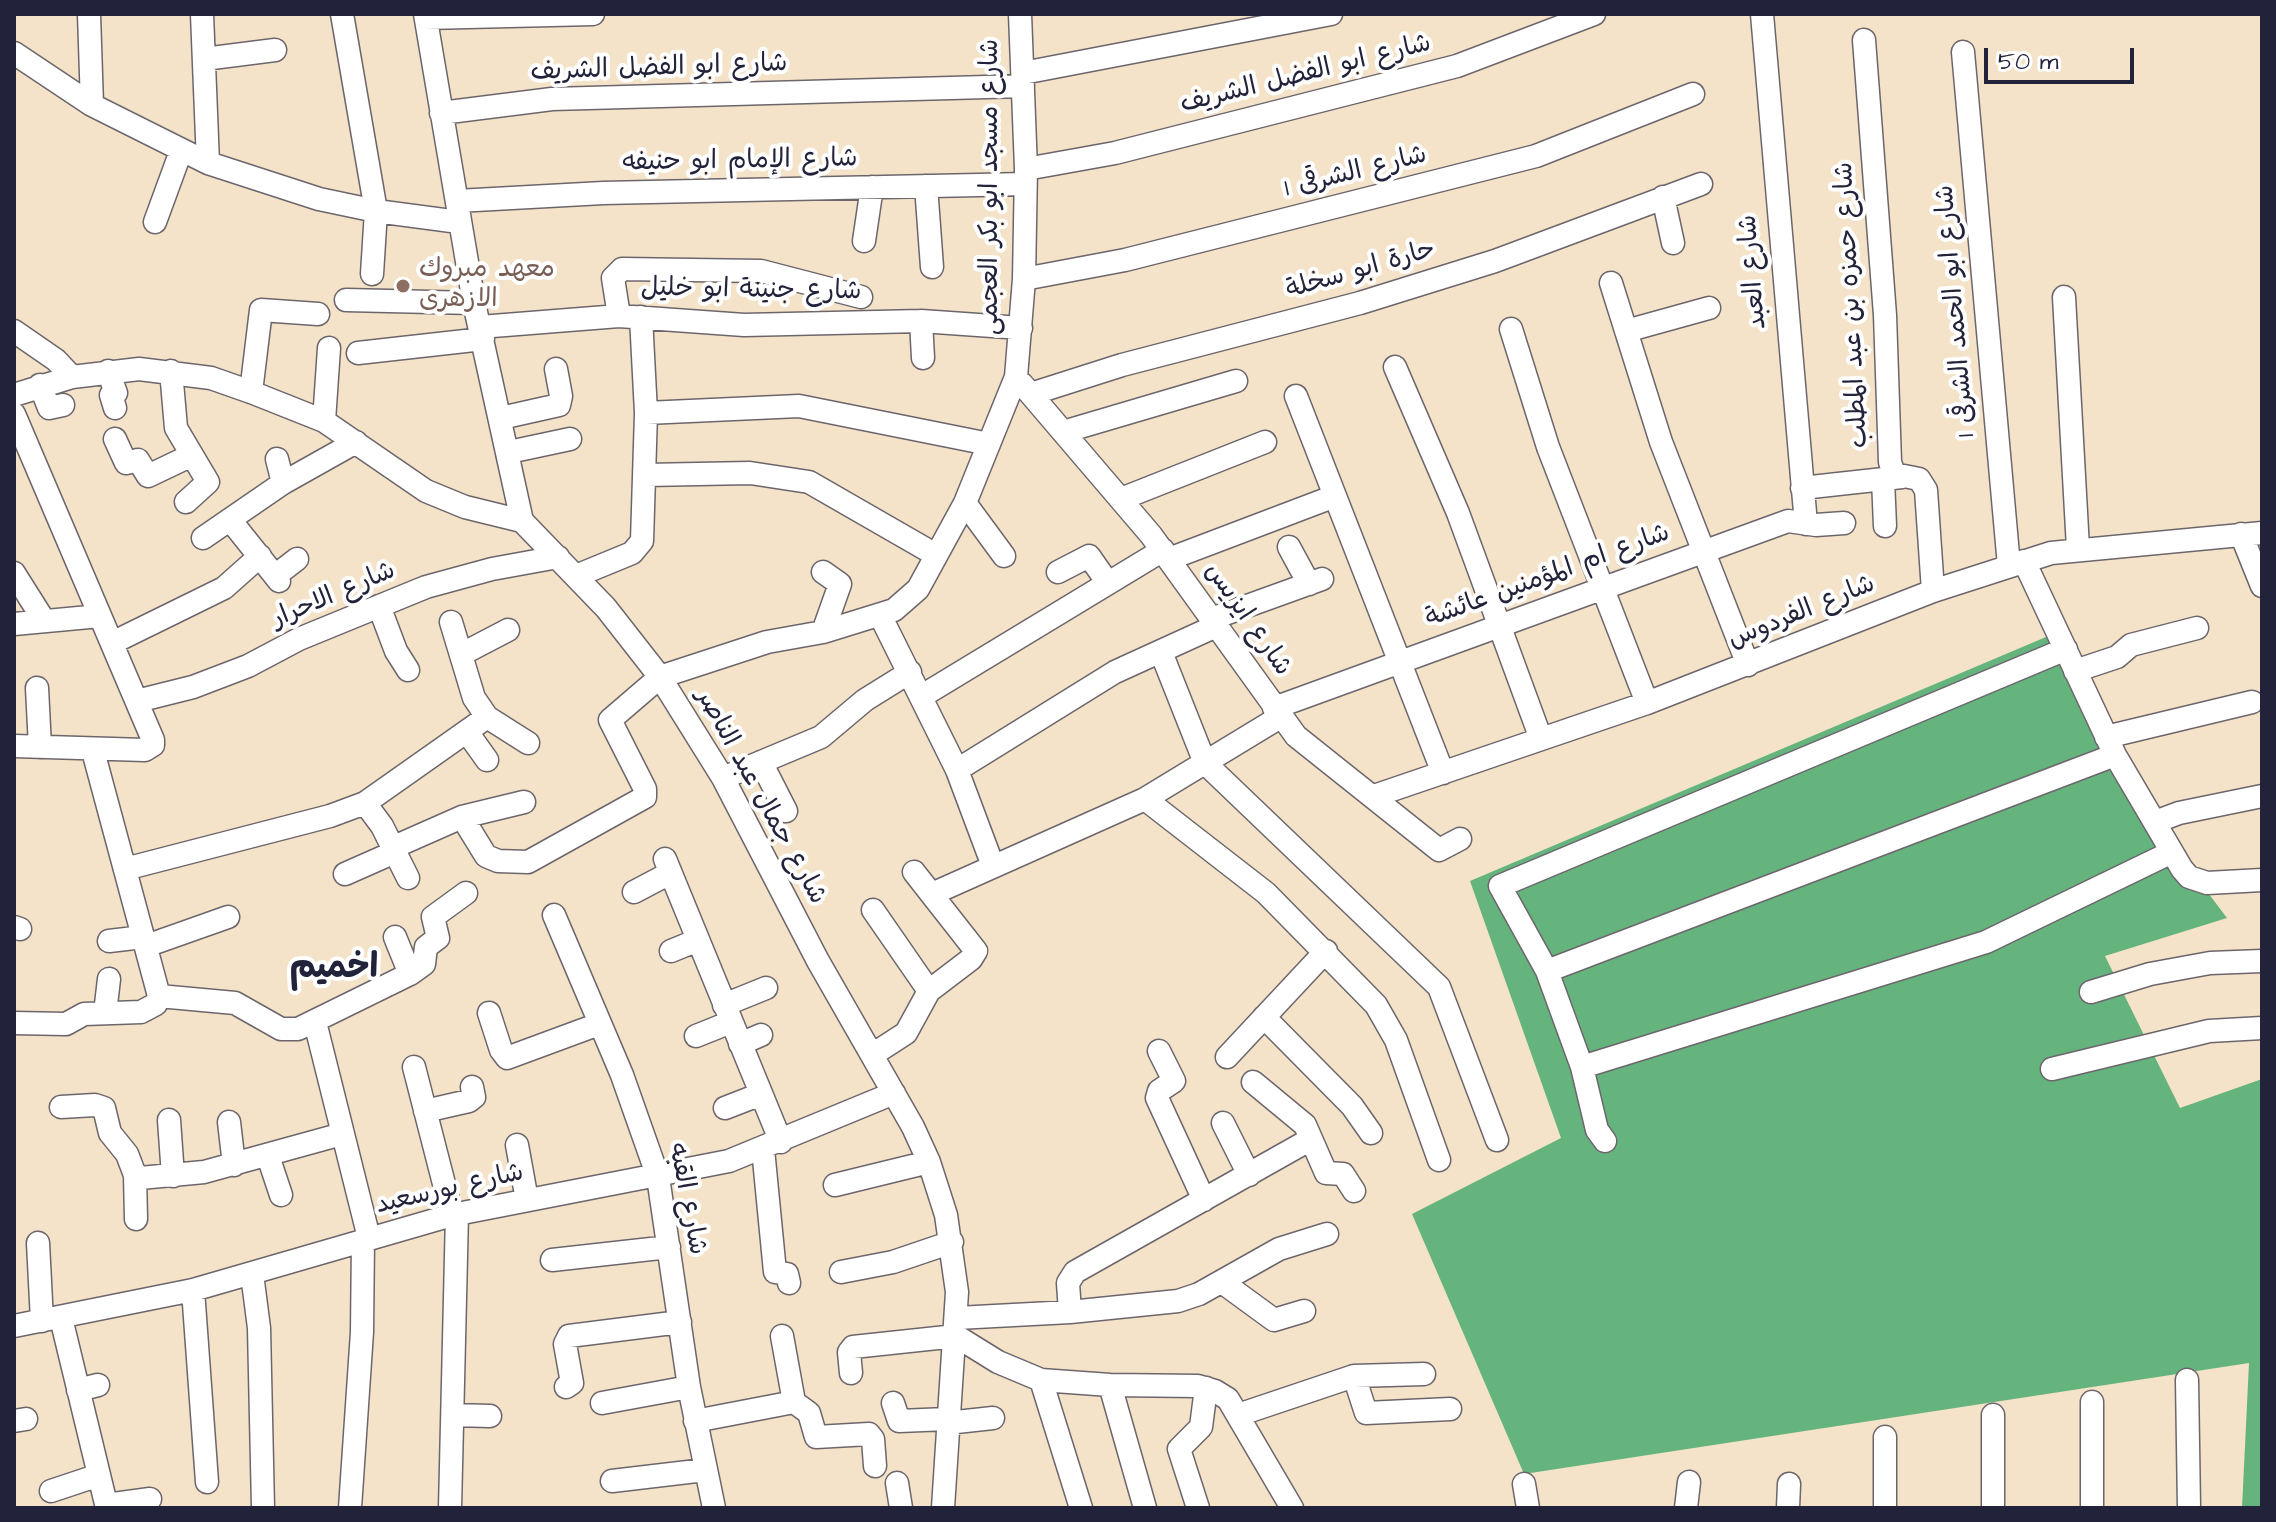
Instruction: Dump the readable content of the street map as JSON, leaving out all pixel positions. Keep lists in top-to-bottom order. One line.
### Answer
{"streets":{"street":["شارع ابو الفضل الشريف","شارع الإمام ابو حنيفه","شارع الشرقى 1","شارع مسجد ابو بكر العجمى","حارة ابو سخلة","شارع العبد","شارع جنينة ابو خليل","شارع حمزه بن عبد المطلب","شارع ابو الحمد الشرقى 1","شارع ام المؤمنين عائشة","شارع الاحرار","شارع الفردوس","شارع ايزيس","شارع جمال عبد الناصر","شارع بورسعيد","شارع القبه"]},"crossings":[["شارع ابو الفضل الشريف","شارع الإمام ابو حنيفه"],["شارع ابو الفضل الشريف","شارع مسجد ابو بكر العجمى"],["شارع الإمام ابو حنيفه","شارع مسجد ابو بكر العجمى"],["شارع الشرقى 1","شارع مسجد ابو بكر العجمى"],["شارع مسجد ابو بكر العجمى","حارة ابو سخلة"],["شارع مسجد ابو بكر العجمى","شارع جنينة ابو خليل"],["شارع مسجد ابو بكر العجمى","شارع ايزيس"],["شارع مسجد ابو بكر العجمى","شارع جمال عبد الناصر"],["حارة ابو سخلة","شارع ايزيس"],["شارع العبد","شارع ام المؤمنين عائشة"],["شارع حمزه بن عبد المطلب","شارع الفردوس"],["شارع ابو الحمد الشرقى 1","شارع الفردوس"],["شارع ام المؤمنين عائشة","شارع ايزيس"],["شارع الاحرار","شارع جمال عبد الناصر"],["شارع الفردوس","شارع ايزيس"],["شارع جمال عبد الناصر","شارع بورسعيد"],["شارع بورسعيد","شارع القبه"]],"districts":["اخميم"],"places":["معهد مبروك الازهرى"],"scale_bar":"50 m"}
